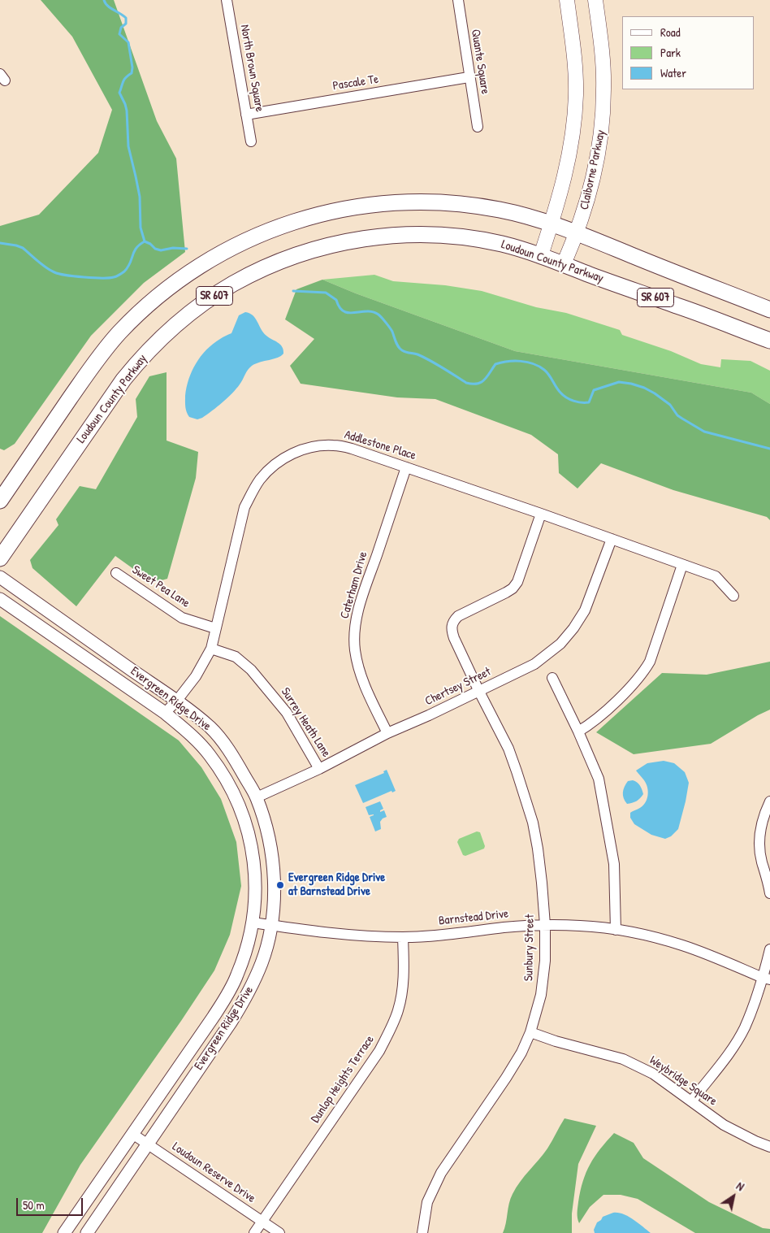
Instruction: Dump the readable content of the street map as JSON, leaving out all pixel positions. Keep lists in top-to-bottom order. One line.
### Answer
{"streets":{"main road":["Claiborne Parkway","Loudoun County Parkway","SR 607"],"street":["Quante Square","North Brown Square","Pascale Te","Addlestone Place","Caterham Drive","Sweet Pea Lane","Chertsey Street","Evergreen Ridge Drive","Surrey Heath Lane","Barnstead Drive","Sunbury Street","Dunlop Heights Terrace","Weybridge Square","Loudoun Reserve Drive"]},"crossings":[["Quante Square","Pascale Te"],["North Brown Square","Pascale Te"],["Claiborne Parkway","Loudoun County Parkway"],["Claiborne Parkway","SR 607"],["Addlestone Place","Caterham Drive"],["Addlestone Place","Sweet Pea Lane"],["Addlestone Place","Chertsey Street"],["Addlestone Place","Evergreen Ridge Drive"],["Addlestone Place","Surrey Heath Lane"],["Addlestone Place","Sunbury Street"],["Caterham Drive","Chertsey Street"],["Chertsey Street","Evergreen Ridge Drive"],["Chertsey Street","Surrey Heath Lane"],["Chertsey Street","Sunbury Street"],["Evergreen Ridge Drive","Barnstead Drive"],["Evergreen Ridge Drive","Loudoun Reserve Drive"],["Barnstead Drive","Sunbury Street"],["Barnstead Drive","Dunlop Heights Terrace"],["Sunbury Street","Weybridge Square"],["Dunlop Heights Terrace","Loudoun Reserve Drive"]],"places":["Evergreen Ridge Drive at Barnstead Drive"],"legend":["Road","Park","Water"],"scale_bar":"50 m","north":"top right"}
